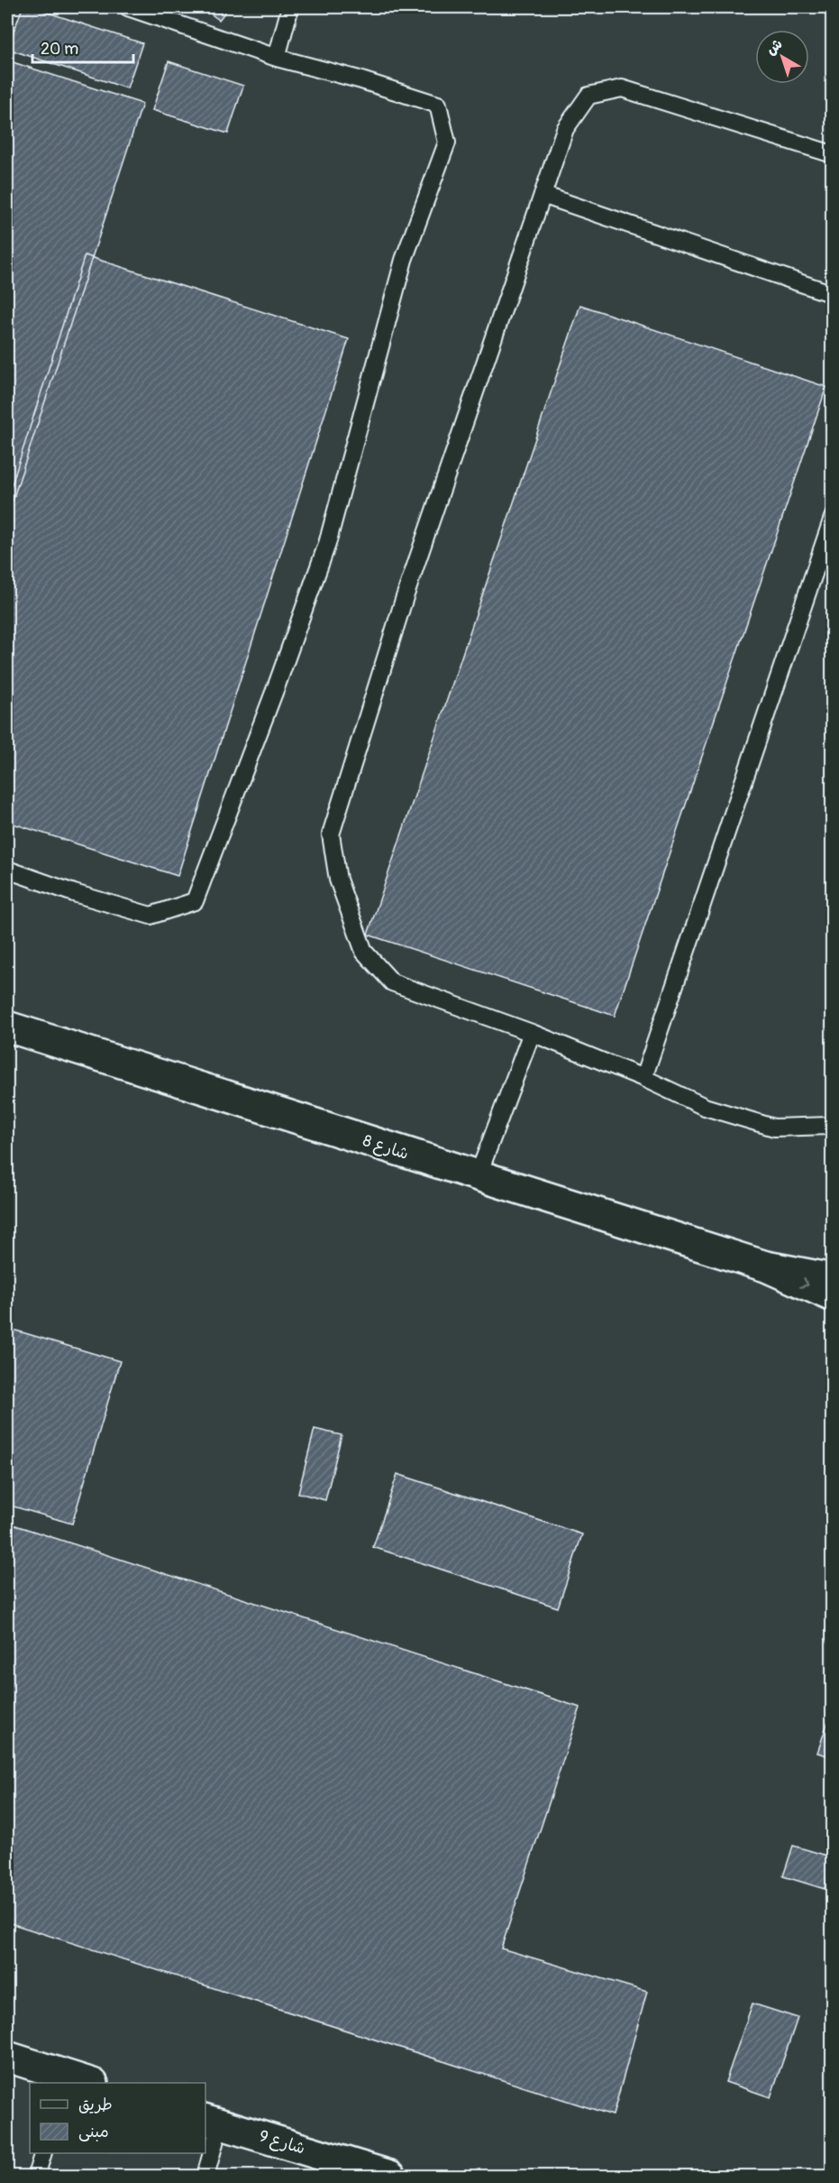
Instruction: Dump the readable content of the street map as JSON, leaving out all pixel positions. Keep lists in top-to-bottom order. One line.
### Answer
{"streets":{"street":["شارع 8","شارع 9"]},"legend":["طريق","مبنى"],"scale_bar":"20 m","north":"top left"}
